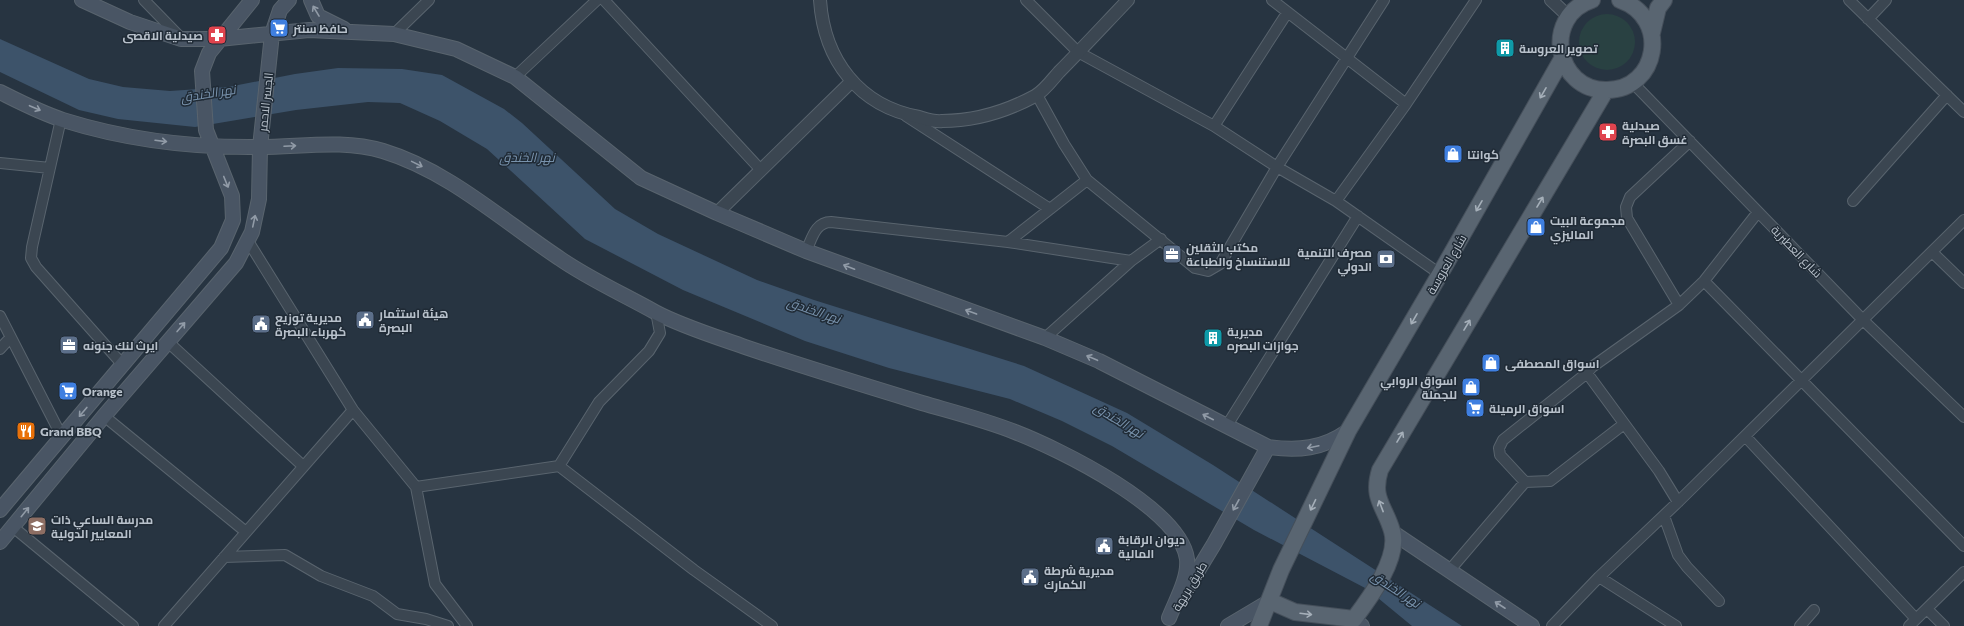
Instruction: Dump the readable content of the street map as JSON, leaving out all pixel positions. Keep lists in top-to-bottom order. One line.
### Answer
{"streets":{"main road":["الجسر الاحمر","شارع العروسة","طريق بريهة"],"street":["شارع العطيرية"]},"one_way":["طريق بريهة"],"water":["نهر الخندق"],"places":{"supermarket":["حافظ سنتر","Orange","اسواق الرميلة"],"pharmacy":["صيدلية الاقصى","صيدلية غسق البصرة"],"building":["تصوير العروسة","مديرية جوازات البصره"],"shop":["كوانتا","مجموعة البيت الماليزي","اسواق المصطفى","اسواق الروابي للجملة"],"office":["مكتب الثقلين للاستنساخ والطباعة","ايرث لنك جنونه"],"bank":["مصرف التنمية الدولي"],"public building":["هيئة استثمار البصرة","مديرية توزيع كهرباء البصرة","ديوان الرقابة المالية","مديرية شرطة الكمارك"],"restaurant":["Grand BBQ"],"school or university":["مدرسة الساعي ذات المعايير الدولية"]}}
